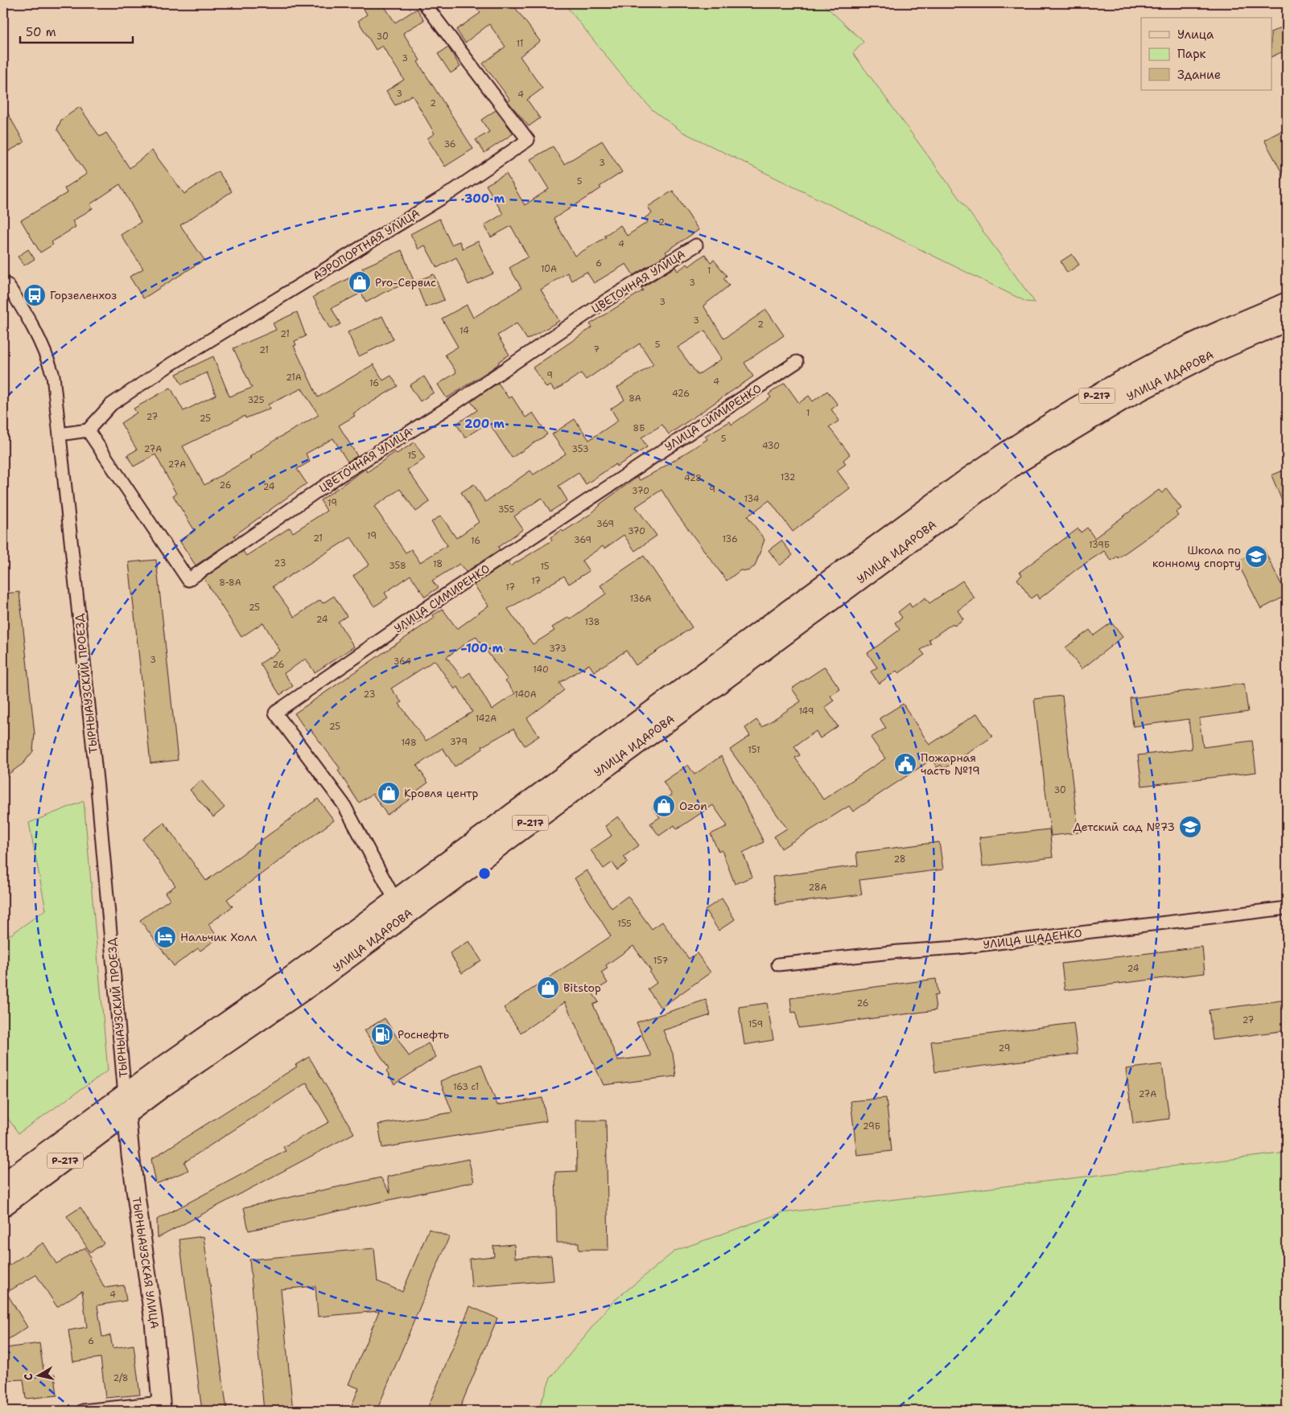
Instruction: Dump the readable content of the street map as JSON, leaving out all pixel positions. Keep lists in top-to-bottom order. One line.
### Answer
{"streets":{"main road":["УЛИЦА ИДАРОВА","Р-217"],"street":["АЭРОПОРТНАЯ УЛИЦА","ЦВЕТОЧНАЯ УЛИЦА","УЛИЦА СИМИРЕНКО","ТЫРНЫАУЗСКИЙ ПРОЕЗД","УЛИЦА ЩАДЕНКО","ТЫРНЫАУЗСКАЯ УЛИЦА"]},"crossings":[["АЭРОПОРТНАЯ УЛИЦА","ЦВЕТОЧНАЯ УЛИЦА"],["УЛИЦА ИДАРОВА","УЛИЦА СИМИРЕНКО"],["УЛИЦА ИДАРОВА","ТЫРНЫАУЗСКИЙ ПРОЕЗД"],["УЛИЦА ИДАРОВА","ТЫРНЫАУЗСКАЯ УЛИЦА"],["ТЫРНЫАУЗСКИЙ ПРОЕЗД","ТЫРНЫАУЗСКАЯ УЛИЦА"]],"places":{"shop":["Pro-Сервис","Кровля центр","Ozon","Bitstop"],"bus stop":["Горзеленхоз"],"school or university":["Школа по конному спорту","Детский сад №73"],"public building":["Пожарная часть №19"],"hotel":["Нальчик Холл"],"fuel station":["Роснефть"]},"house_numbers":["30","11","3","3","4","2","36","3","5","2","4","6","10А","1","3","3","3","2","14","21","5","7","21","9","21А","4","16","426","8А","325","1","27","25","8Б","5","430","27А","353","15","27А","132","428","26","24","9","370","134","19","355","369","370","19","21","136","369","16","139Б","23","18","358","15","17","8-8А","17","136А","25","24","138","373","3","364","26","140","23","140А","149","142А","25","379","148","151","30","28","28А","155","157","24","26","27","159","29","163 с1","27А","29Б","4","6","2/8"],"legend":["Улица","Парк","Здание"],"scale_bar":"50 m","north":"left","rings":["300 m","200 m","100 m"]}
